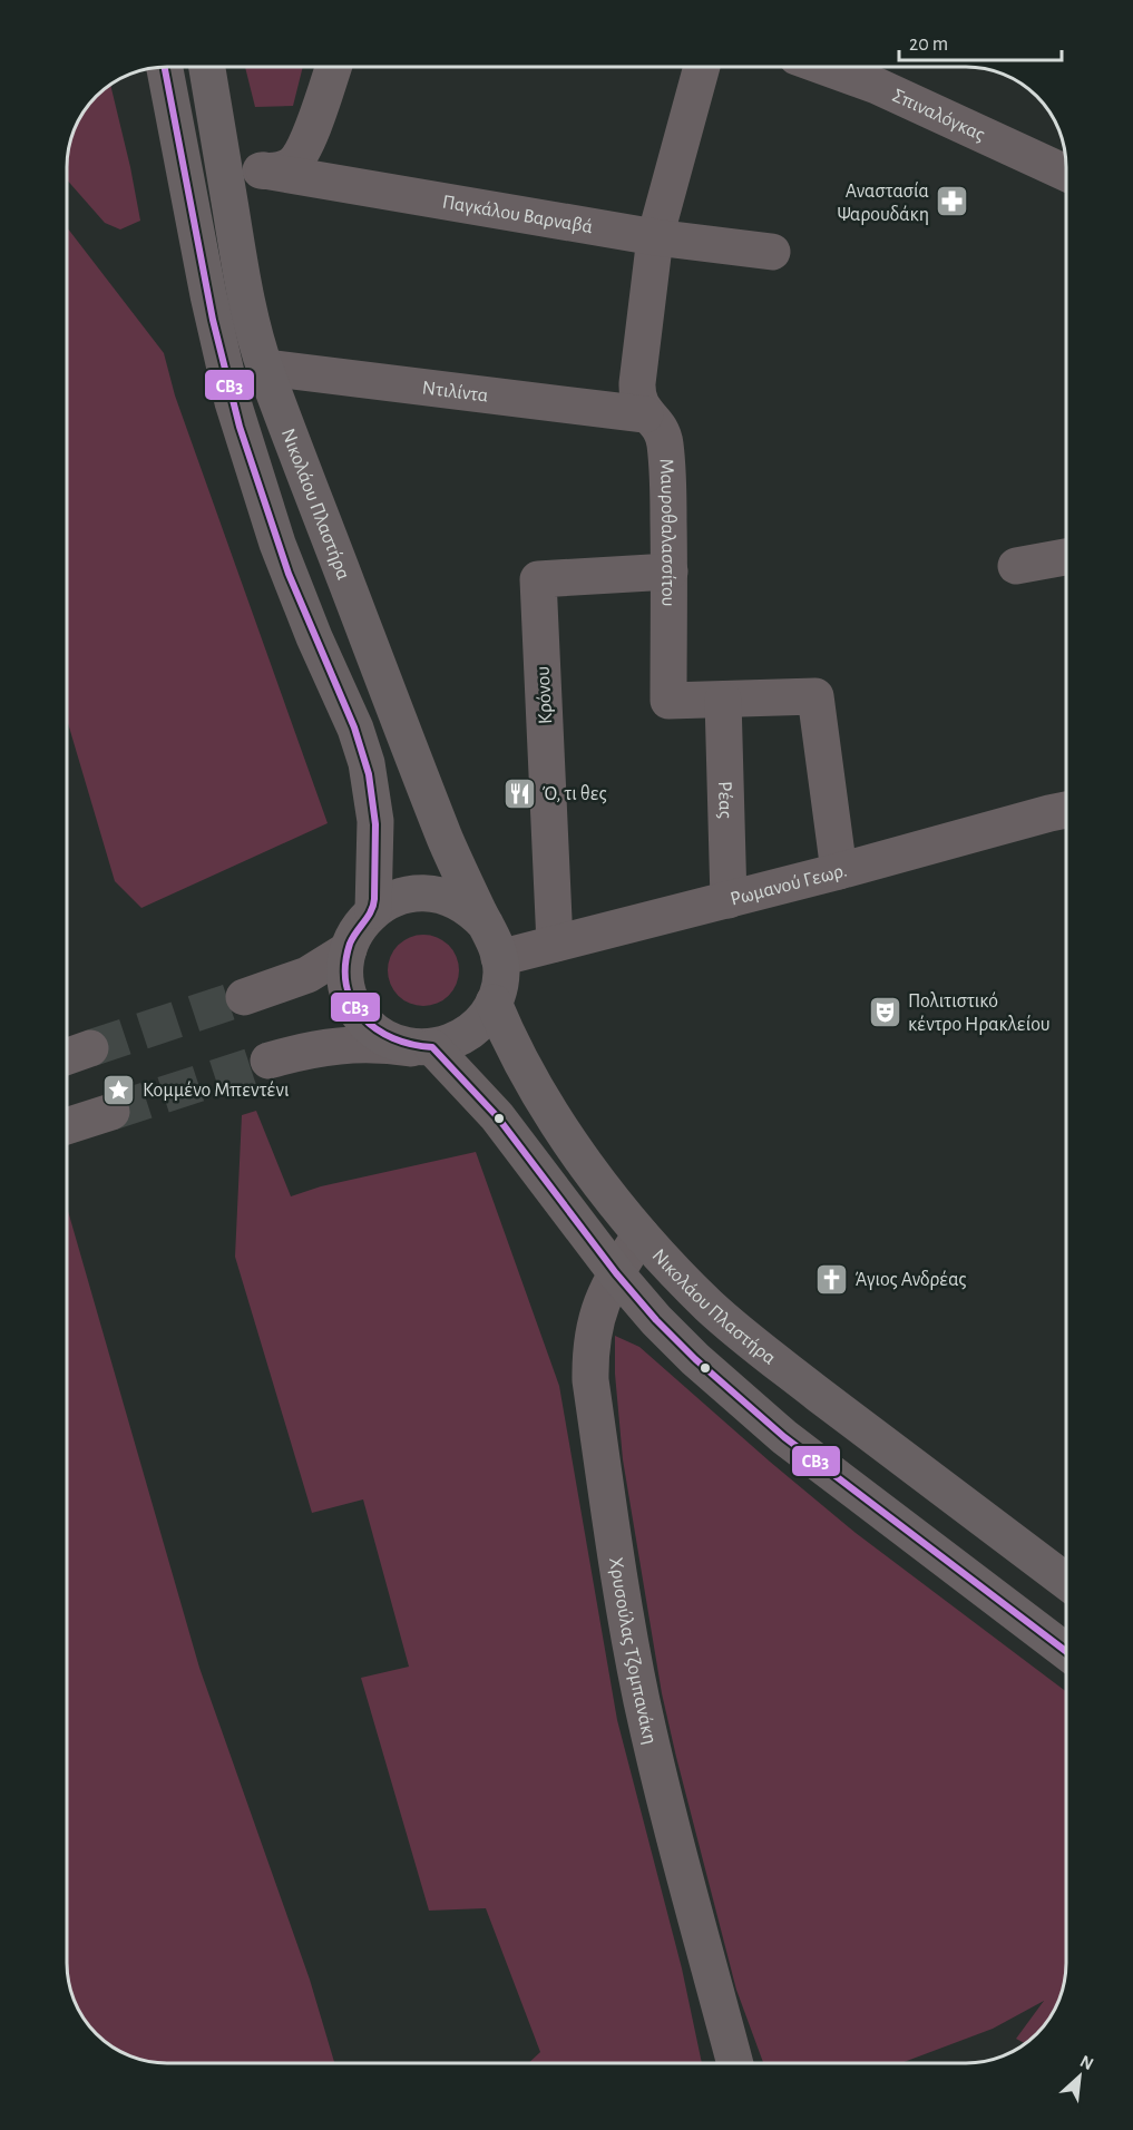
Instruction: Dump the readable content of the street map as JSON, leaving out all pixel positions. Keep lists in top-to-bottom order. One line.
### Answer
{"streets":{"main road":["Νικολάου Πλαστήρα"],"street":["Σπιναλόγκας","Παγκάλου Βαρναβά","Ντιλίντα","Μαυροθαλασσίτου","Κρόνου","Ρέας","Ρωμανού Γεωρ.","Χρυσούλας Τζομπανάκη"]},"crossings":[["Παγκάλου Βαρναβά","Νικολάου Πλαστήρα"],["Παγκάλου Βαρναβά","Μαυροθαλασσίτου"],["Ντιλίντα","Νικολάου Πλαστήρα"],["Ντιλίντα","Μαυροθαλασσίτου"],["Νικολάου Πλαστήρα","Ρωμανού Γεωρ."],["Νικολάου Πλαστήρα","Χρυσούλας Τζομπανάκη"],["Μαυροθαλασσίτου","Κρόνου"],["Μαυροθαλασσίτου","Ρέας"],["Μαυροθαλασσίτου","Ρωμανού Γεωρ."],["Κρόνου","Ρωμανού Γεωρ."],["Ρέας","Ρωμανού Γεωρ."]],"places":{"pharmacy":["Αναστασία Ψαρουδάκη"],"restaurant":["Ό, τι θες"],"theatre":["Πολιτιστικό κέντρο Ηρακλείου"],"place":["Κομμένο Μπεντένι"],"church":["Άγιος Ανδρέας"]},"lines":["transit line CB3"],"scale_bar":"20 m","north":"top right"}
